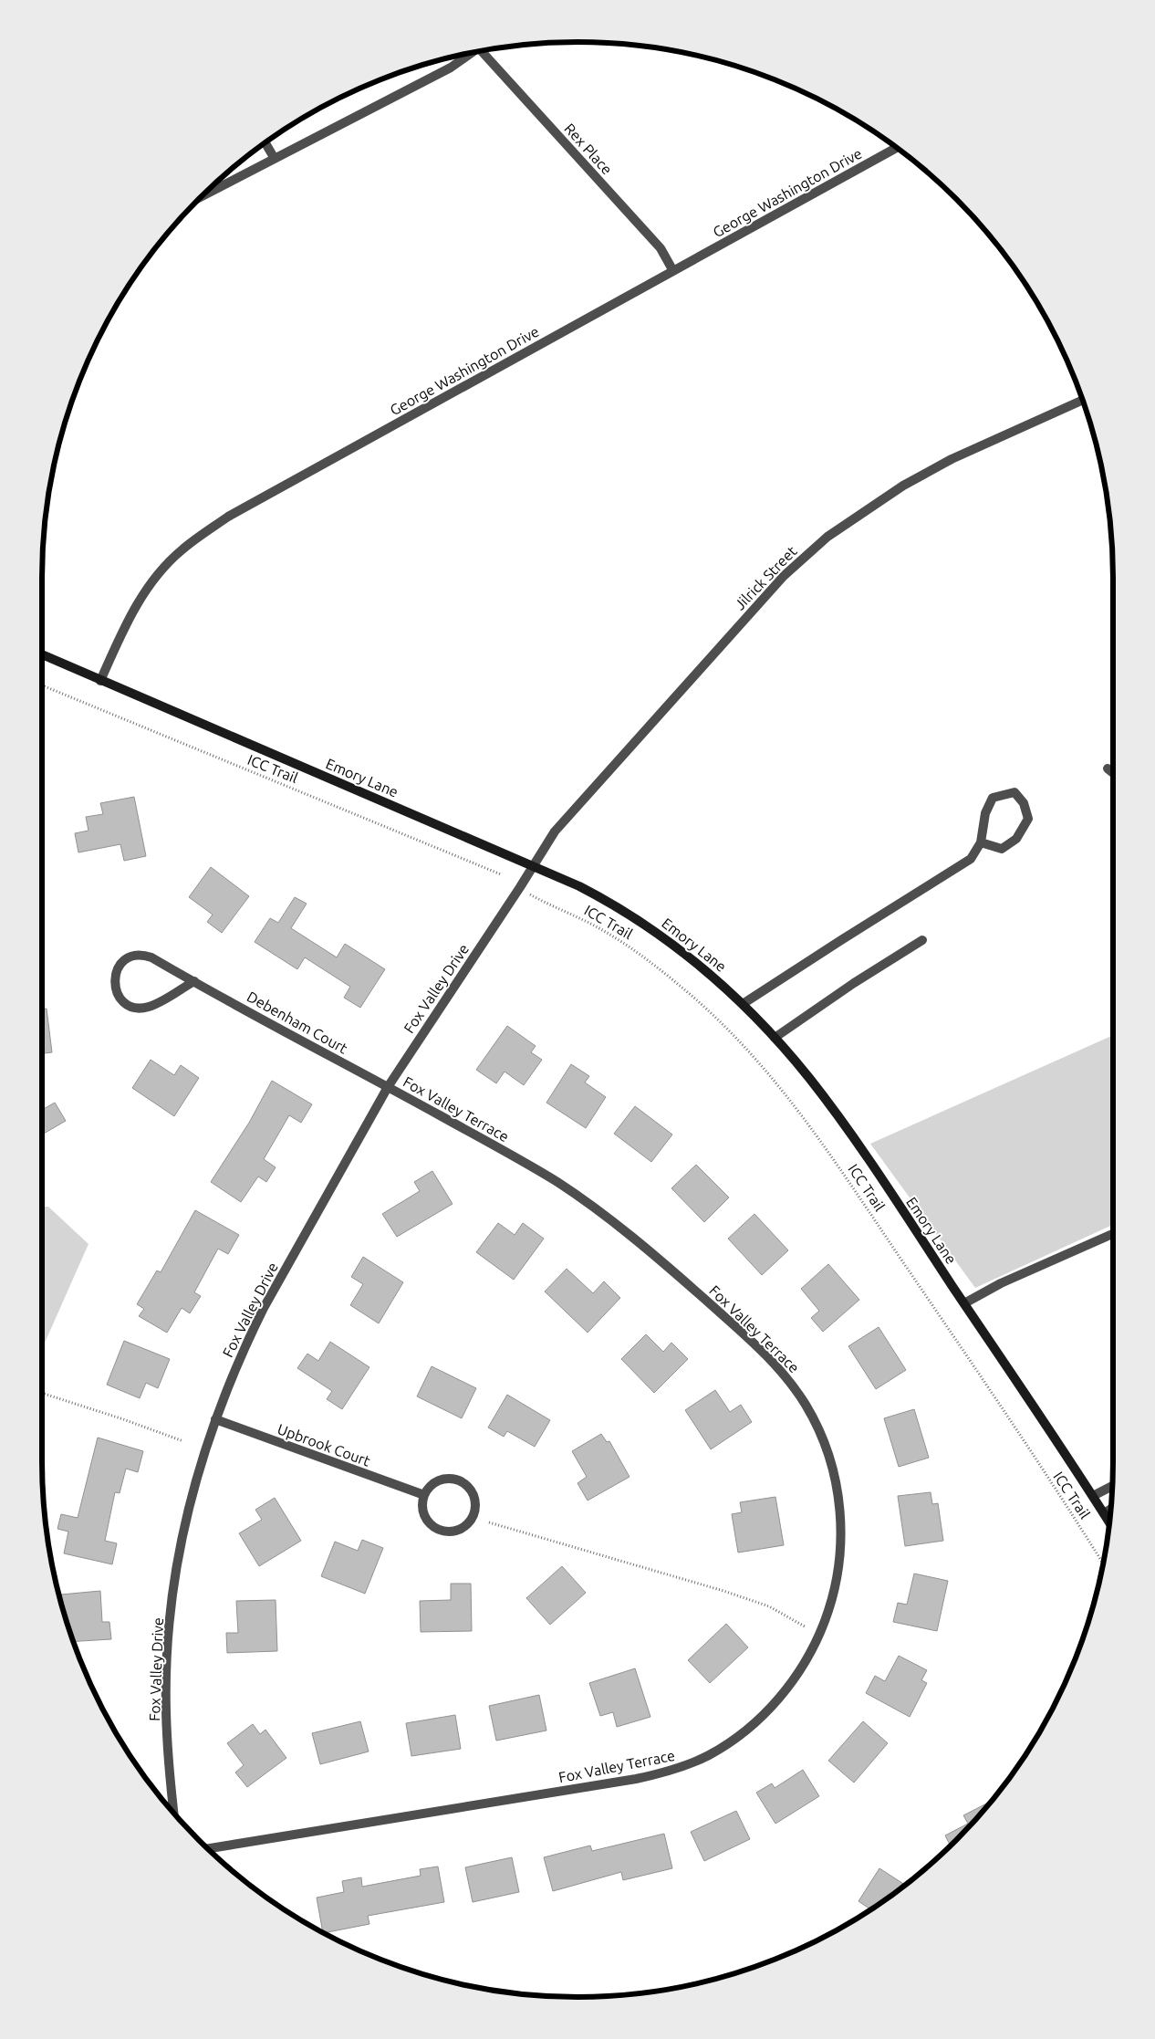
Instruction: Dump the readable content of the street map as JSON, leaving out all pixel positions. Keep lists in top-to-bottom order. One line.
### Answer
{"streets":{"street":["Rex Place","George Washington Drive","Jilrick Street","Emory Lane","Fox Valley Drive","Debenham Court","Fox Valley Terrace","Upbrook Court"],"path":["ICC Trail"]},"crossings":[["Rex Place","George Washington Drive"],["George Washington Drive","Emory Lane"],["Jilrick Street","Emory Lane"],["Jilrick Street","Fox Valley Drive"],["Emory Lane","Fox Valley Drive"],["Fox Valley Drive","Debenham Court"],["Fox Valley Drive","Fox Valley Terrace"],["Fox Valley Drive","Upbrook Court"],["Debenham Court","Fox Valley Terrace"]]}
